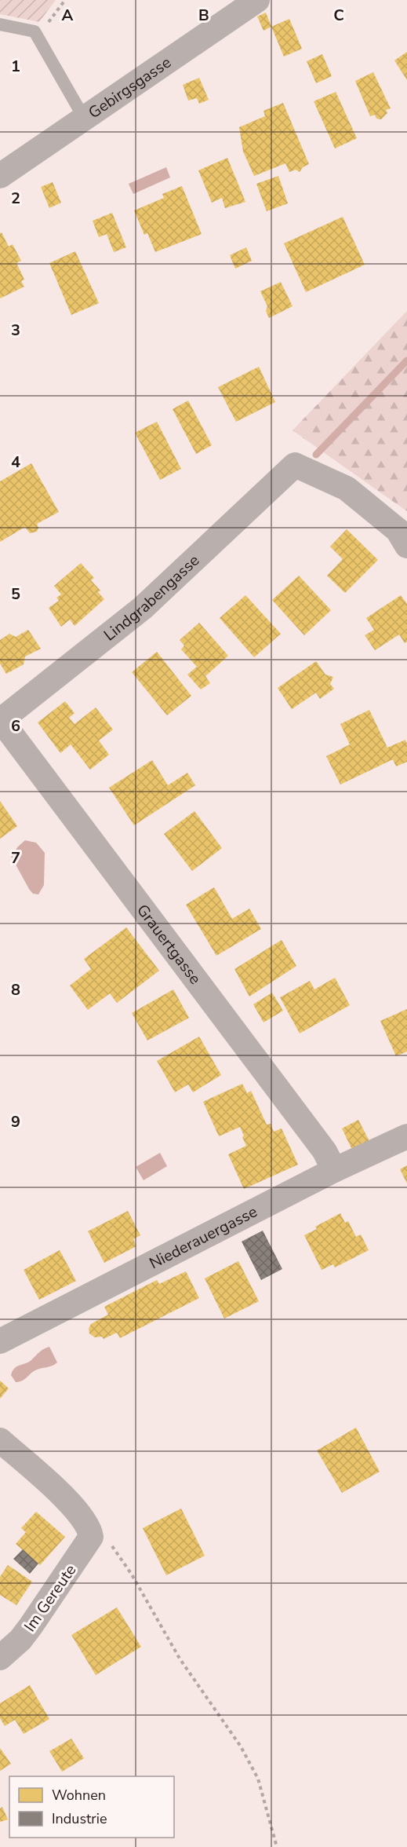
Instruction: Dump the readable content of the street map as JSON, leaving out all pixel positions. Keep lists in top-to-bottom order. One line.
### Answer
{"streets":{"street":["Gebirgsgasse","Lindgrabengasse","Grauertgasse","Niederauergasse","Im Gereute"]},"crossings":[["Lindgrabengasse","Grauertgasse"],["Grauertgasse","Niederauergasse"]],"legend":["Wohnen","Industrie"],"grid":{"columns":["A","B","C"],"rows":["1","2","3","4","5","6","7","8","9"]}}
